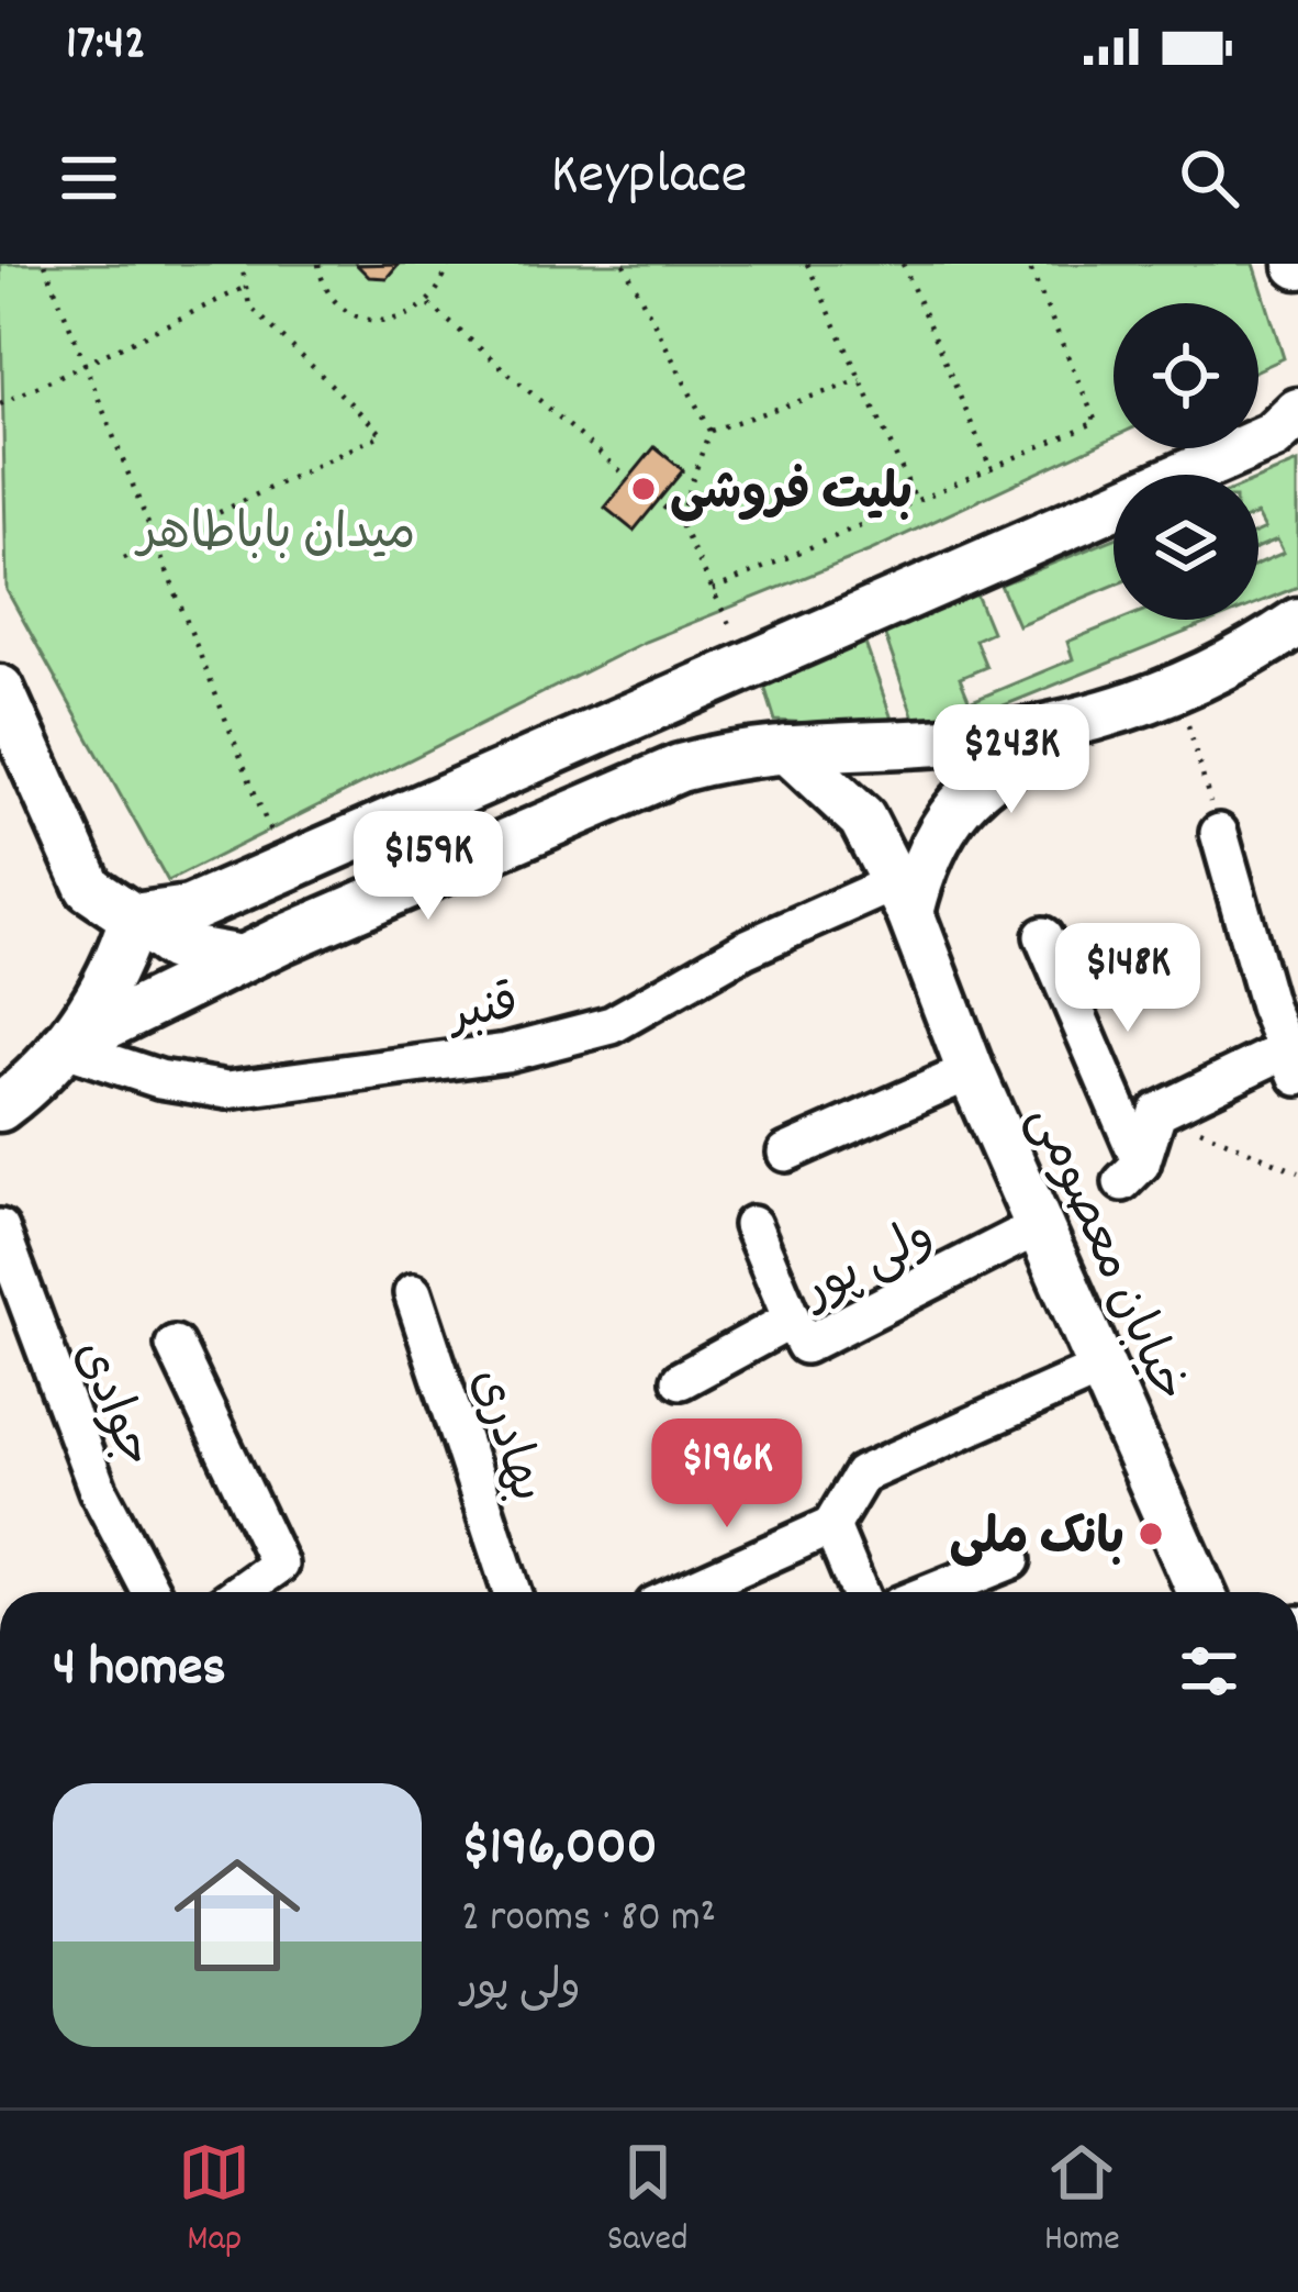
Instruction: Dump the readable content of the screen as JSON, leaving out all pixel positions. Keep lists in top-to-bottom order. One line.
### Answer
{"streets":{"main road":["خیابان معصومی"],"street":["قنبر","ولی پور","جوادی","بهادری"]},"crossings":[["قنبر","خیابان معصومی"],["خیابان معصومی","ولی پور"]],"parks":["میدان باباطاهر"],"places":["بلیت فروشی","بانک ملی"],"page":{"status":"17:42","header":"Keyplace","price":["$243K","$159K","$148K","$196K"],"heading":"4 homes","list":[{"name":"$196,000","note":"2 rooms · 80 m² · ولی پور"}],"tabs":["Map","Saved","Home"]}}
